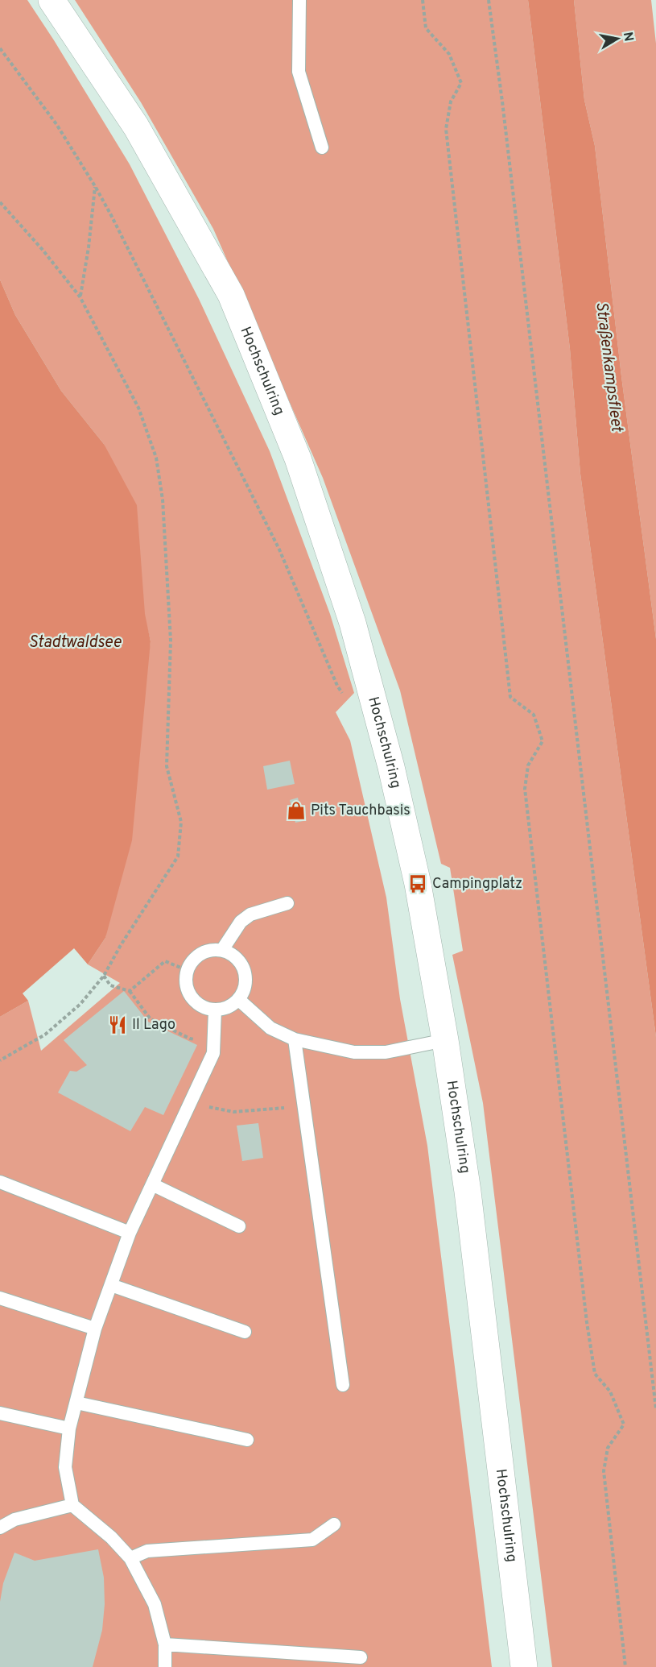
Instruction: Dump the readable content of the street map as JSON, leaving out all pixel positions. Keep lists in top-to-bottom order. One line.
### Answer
{"streets":{"street":["Hochschulring"]},"water":["Straßenkampsfleet","Stadtwaldsee"],"places":{"shop":["Pits Tauchbasis"],"bus stop":["Campingplatz"],"restaurant":["Il Lago"]},"north":"right"}
